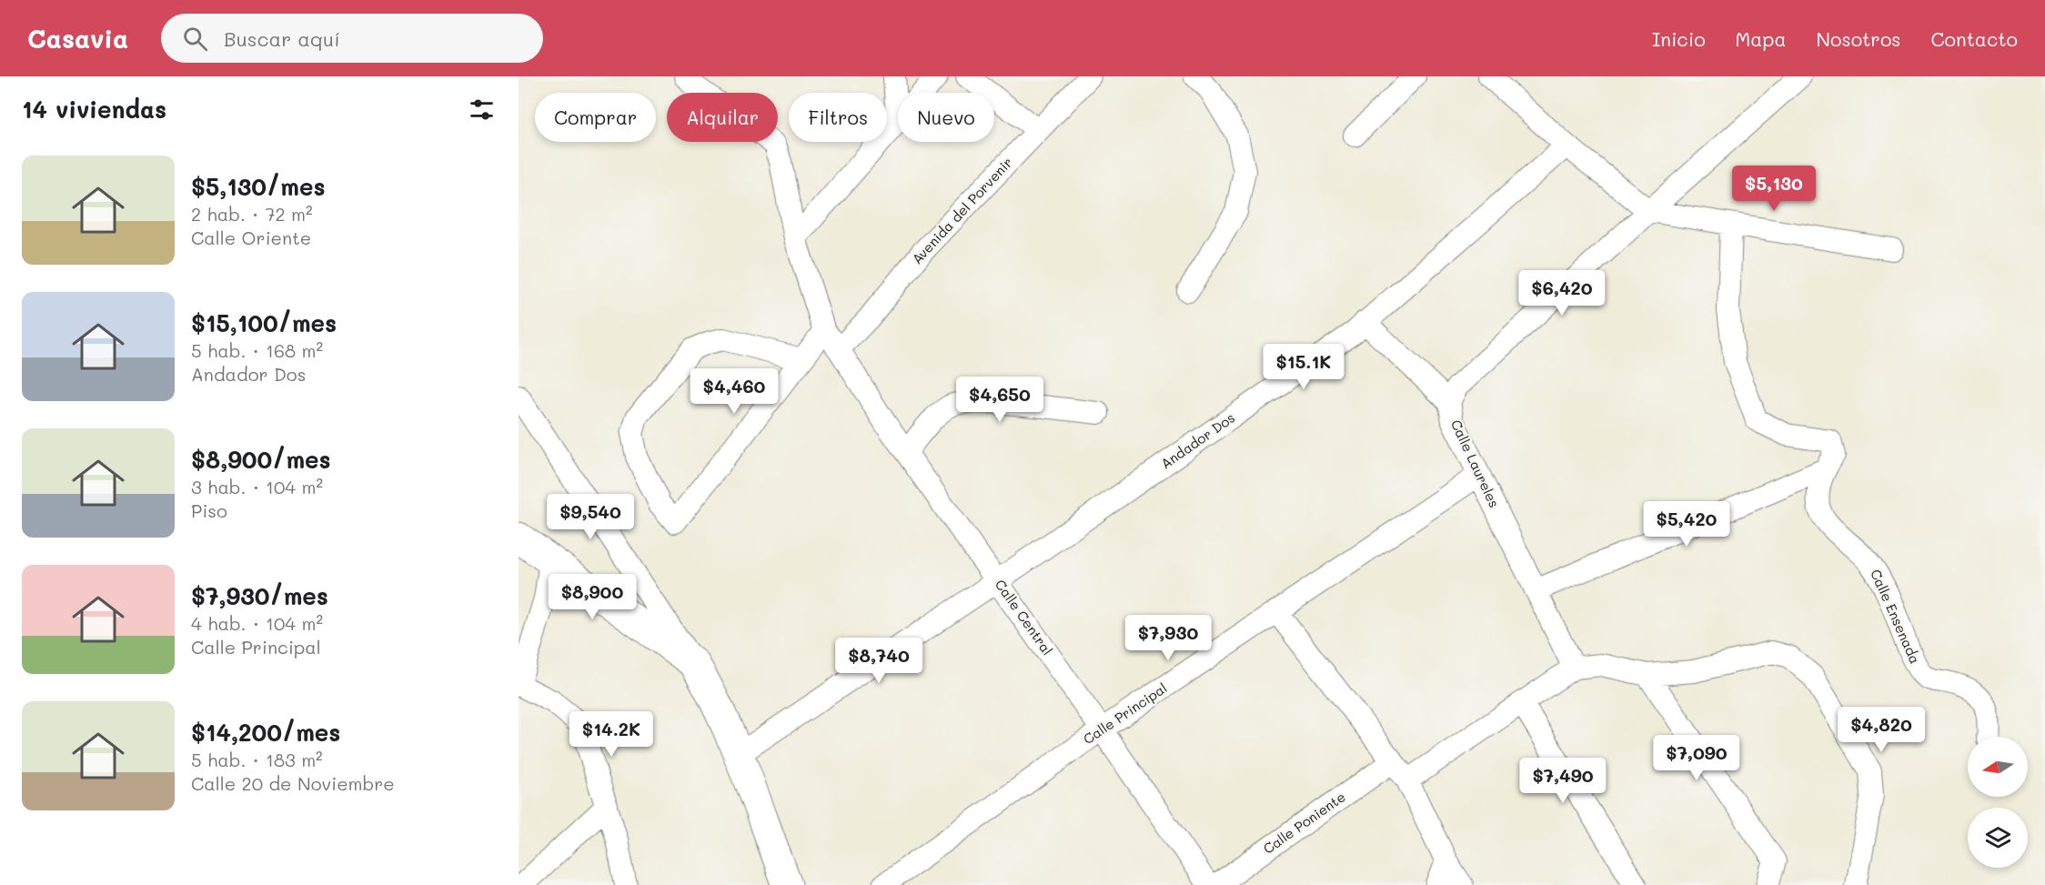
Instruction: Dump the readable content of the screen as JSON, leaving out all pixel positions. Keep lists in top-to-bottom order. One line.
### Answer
{"streets":{"street":["Avenida del Porvenir","Andador Dos","Calle Laureles","Calle Ensenada","Calle Central","Calle Principal","Calle Poniente"]},"crossings":[["Avenida del Porvenir","Calle Central"],["Andador Dos","Calle Central"],["Calle Laureles","Calle Principal"],["Calle Central","Calle Principal"]],"north":"left","page":{"header":"Casavia","search":"Buscar aquí","nav":["Inicio","Mapa","Nosotros","Contacto"],"heading":"14 viviendas","chip":["Comprar","Alquilar","Filtros","Nuevo"],"list":[{"name":"$5,130/mes","note":"2 hab. · 72 m² · Calle Oriente"},{"name":"$15,100/mes","note":"5 hab. · 168 m² · Andador Dos"},{"name":"$8,900/mes","note":"3 hab. · 104 m² · Piso"},{"name":"$7,930/mes","note":"4 hab. · 104 m² · Calle Principal"},{"name":"$14,200/mes","note":"5 hab. · 183 m² · Calle 20 de Noviembre"}],"price":["$5,130","$6,420","$15.1K","$4,460","$4,650","$9,540","$5,420","$8,900","$7,930","$8,740","$4,820","$14.2K","$7,090","$7,490"]}}
